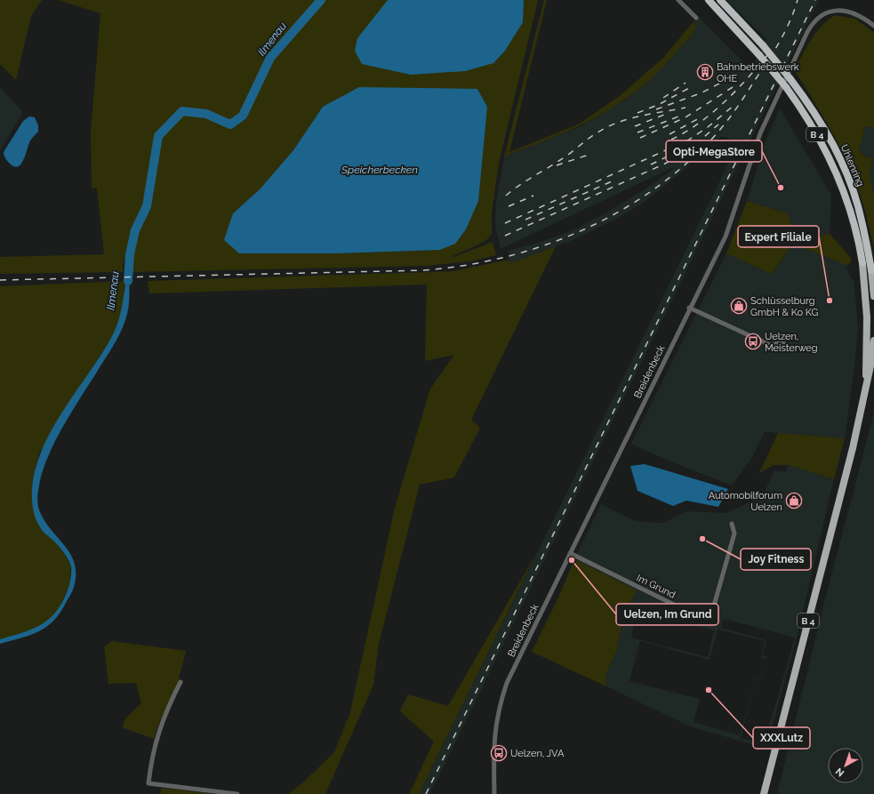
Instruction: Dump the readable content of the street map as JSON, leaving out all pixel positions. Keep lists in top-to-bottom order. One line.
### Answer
{"streets":{"highway":["B 4","Uhlenring"],"street":["Breidenbeck","Im Grund"]},"crossings":[["B 4","Uhlenring"],["Breidenbeck","Im Grund"]],"water":["Ilmenau","Speicherbecken"],"places":{"building":["Bahnbetriebswerk OHE"],"other":["Opti-MegaStore","Expert Filiale","Joy Fitness","Uelzen, Im Grund","XXXLutz"],"shop":["Schlüsselburg GmbH & Ko KG","Automobilforum Uelzen"],"bus stop":["Uelzen, Meisterweg","Uelzen, JVA"]},"north":"bottom left"}
